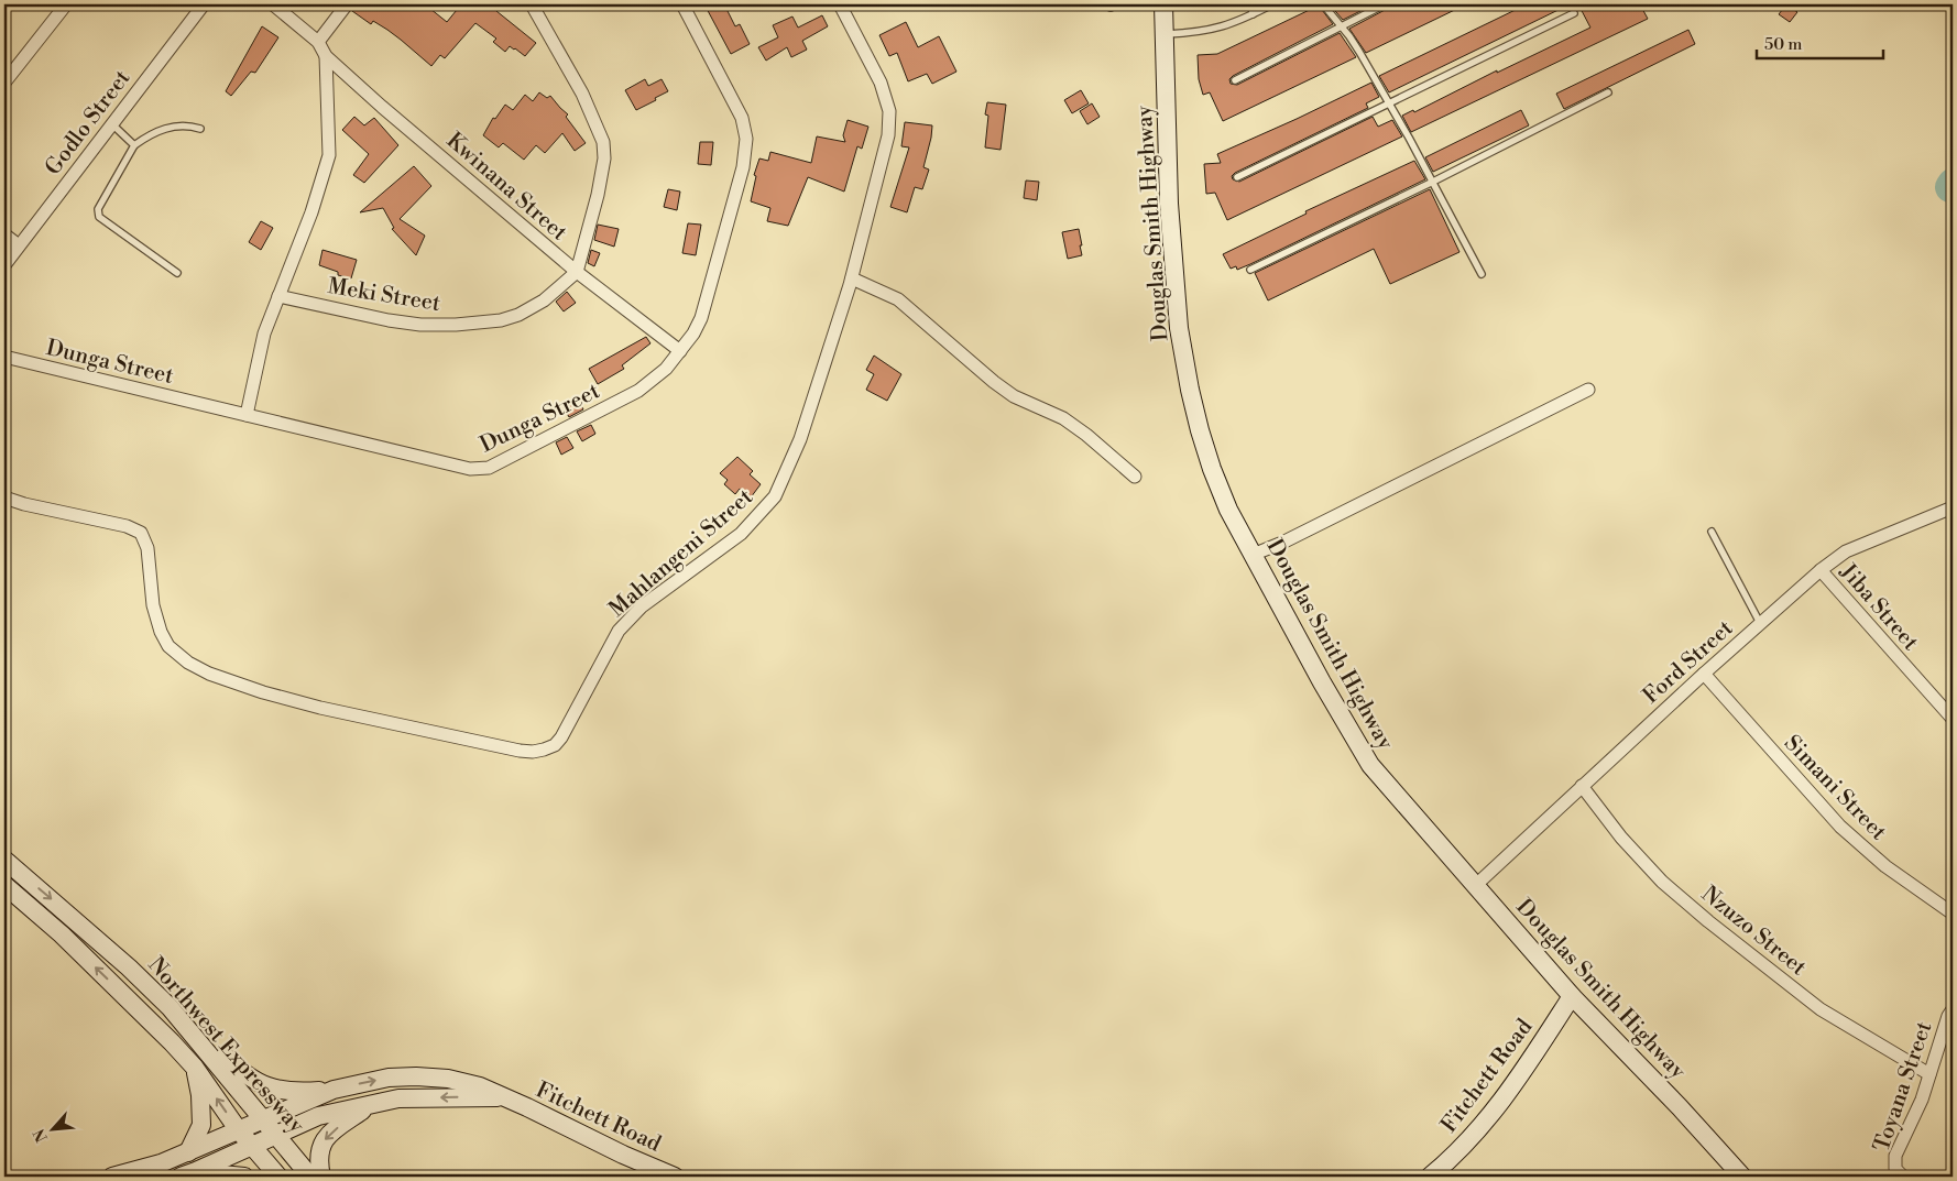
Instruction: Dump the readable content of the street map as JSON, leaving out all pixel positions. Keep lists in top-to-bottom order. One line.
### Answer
{"streets":{"street":["Godlo Street","Kwinana Street","Douglas Smith Highway","Meki Street","Dunga Street","Mahlangeni Street","Jiba Street","Ford Street","Simani Street","Nzuzo Street","Northwest Expressway","Fitchett Road","Toyana Street"]},"crossings":[["Kwinana Street","Meki Street"],["Kwinana Street","Dunga Street"],["Douglas Smith Highway","Ford Street"],["Douglas Smith Highway","Fitchett Road"],["Jiba Street","Ford Street"],["Ford Street","Simani Street"],["Ford Street","Nzuzo Street"],["Nzuzo Street","Toyana Street"],["Northwest Expressway","Fitchett Road"]],"scale_bar":"50 m","north":"bottom left"}
